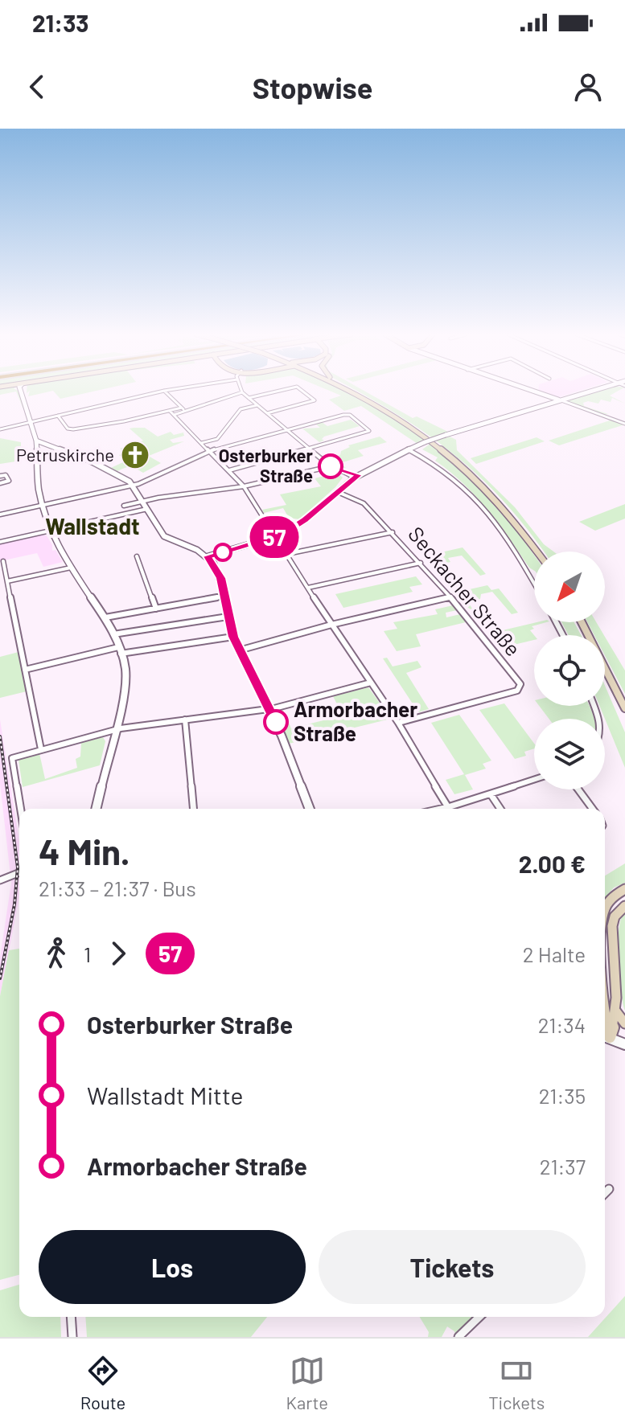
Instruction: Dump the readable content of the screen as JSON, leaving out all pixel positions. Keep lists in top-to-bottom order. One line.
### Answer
{"streets":{"street":["Seckacher Straße"]},"districts":["Wallstadt"],"places":{"church":["Petruskirche"],"other":["Osterburker Straße","Armorbacher Straße"]},"lines":["bus line 57"],"north":"bottom left","page":{"status":"21:33","header":"Stopwise","on_map":"57","heading":["4 Min.","21:33 – 21:37 · Bus","2.00 €"],"legs":["1","57","2 Halte"],"list":[{"name":"Osterburker Straße","value":"21:34"},{"name":"Wallstadt Mitte","value":"21:35"},{"name":"Armorbacher Straße","value":"21:37"}],"buttons":["Los","Tickets"],"tabs":["Route","Karte","Tickets"]}}
